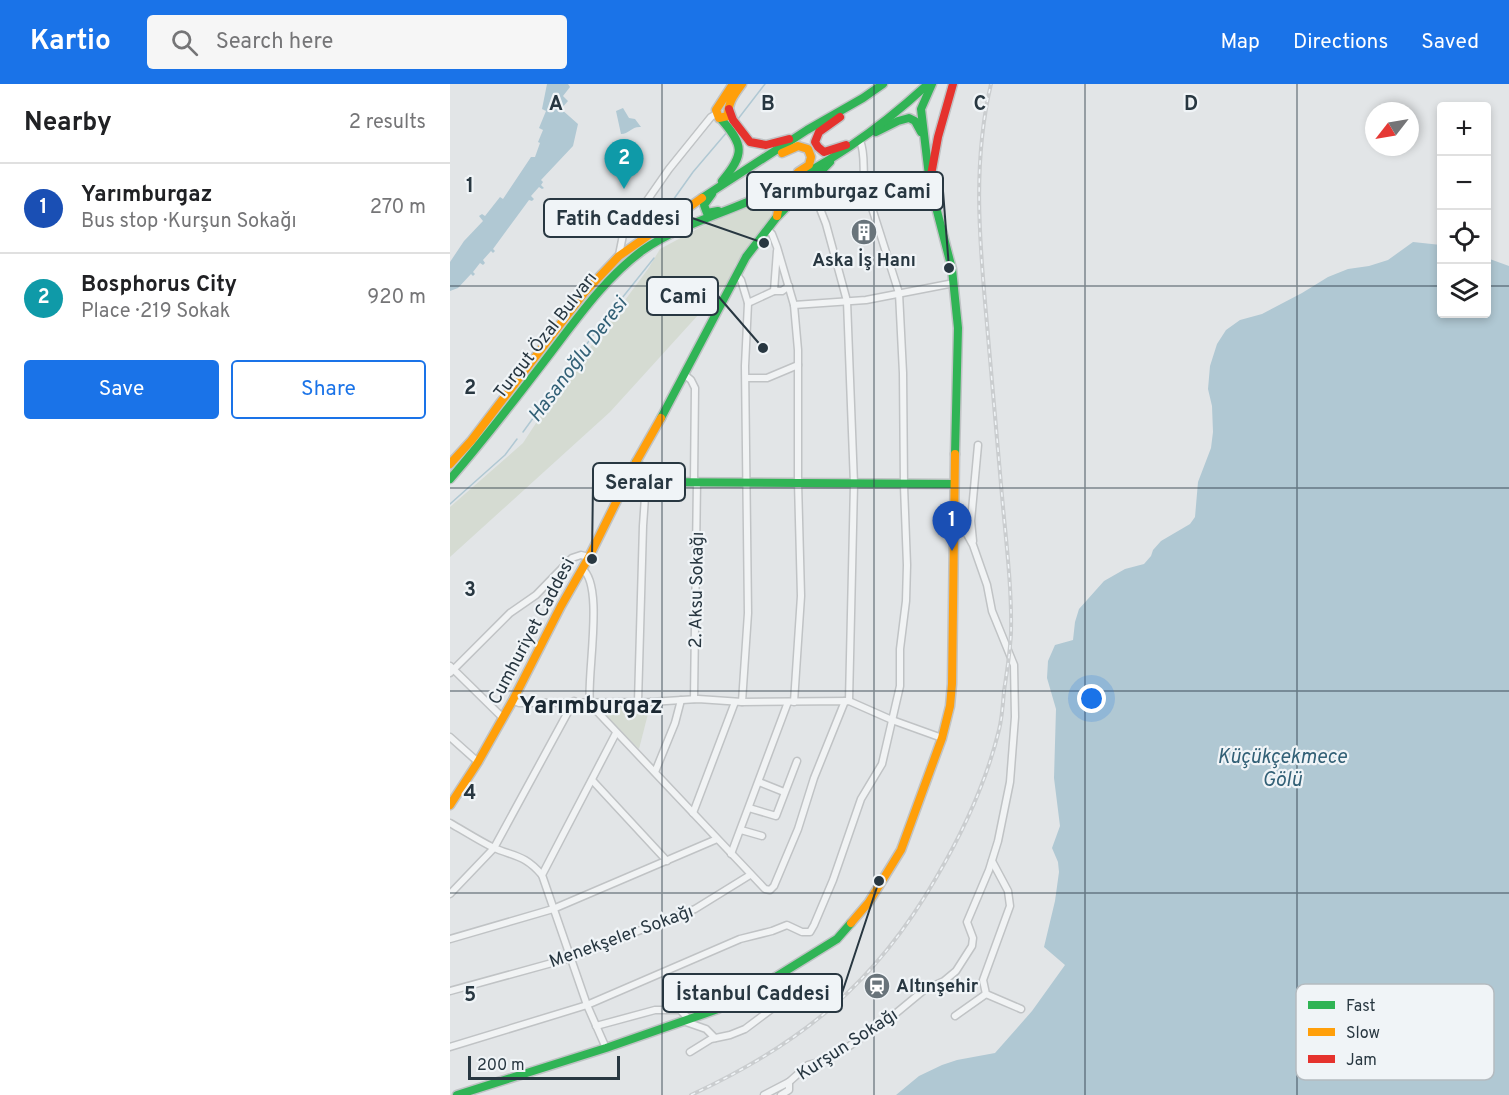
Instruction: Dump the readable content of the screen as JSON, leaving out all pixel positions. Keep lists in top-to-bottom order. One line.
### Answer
{"streets":{"main road":["Turgut Özal Bulvarı","Cumhuriyet Caddesi"],"street":["2. Aksu Sokağı","Menekşeler Sokağı","Kurşun Sokağı"]},"crossings":[["Turgut Özal Bulvarı","Cumhuriyet Caddesi"],["2. Aksu Sokağı","Cumhuriyet Caddesi"]],"districts":["Yarımburgaz"],"water":["Hasanoğlu Deresi","Küçükçekmece Gölü"],"places":{"building":["Aska İş Hanı"],"other":["Fatih Caddesi","Yarımburgaz Cami","Cami","Seralar","İstanbul Caddesi"],"station":["Altınşehir"]},"legend":["Fast","Slow","Jam"],"scale_bar":"200 m","north":"bottom left","page":{"header":"Kartio","search":"Search here","nav":["Map","Directions","Saved"],"heading":["Nearby","2 results"],"map_buttons":["+","−"],"pins":["2","1"],"list":[{"mark":"1","name":"Yarımburgaz","note":"Bus stop · Kurşun Sokağı","value":"270 m"},{"mark":"2","name":"Bosphorus City","note":"Place · 219 Sokak","value":"920 m"}],"buttons":["Save","Share"],"scale":"200 m"},"grid":{"columns":["A","B","C","D"],"rows":["1","2","3","4","5"]}}
